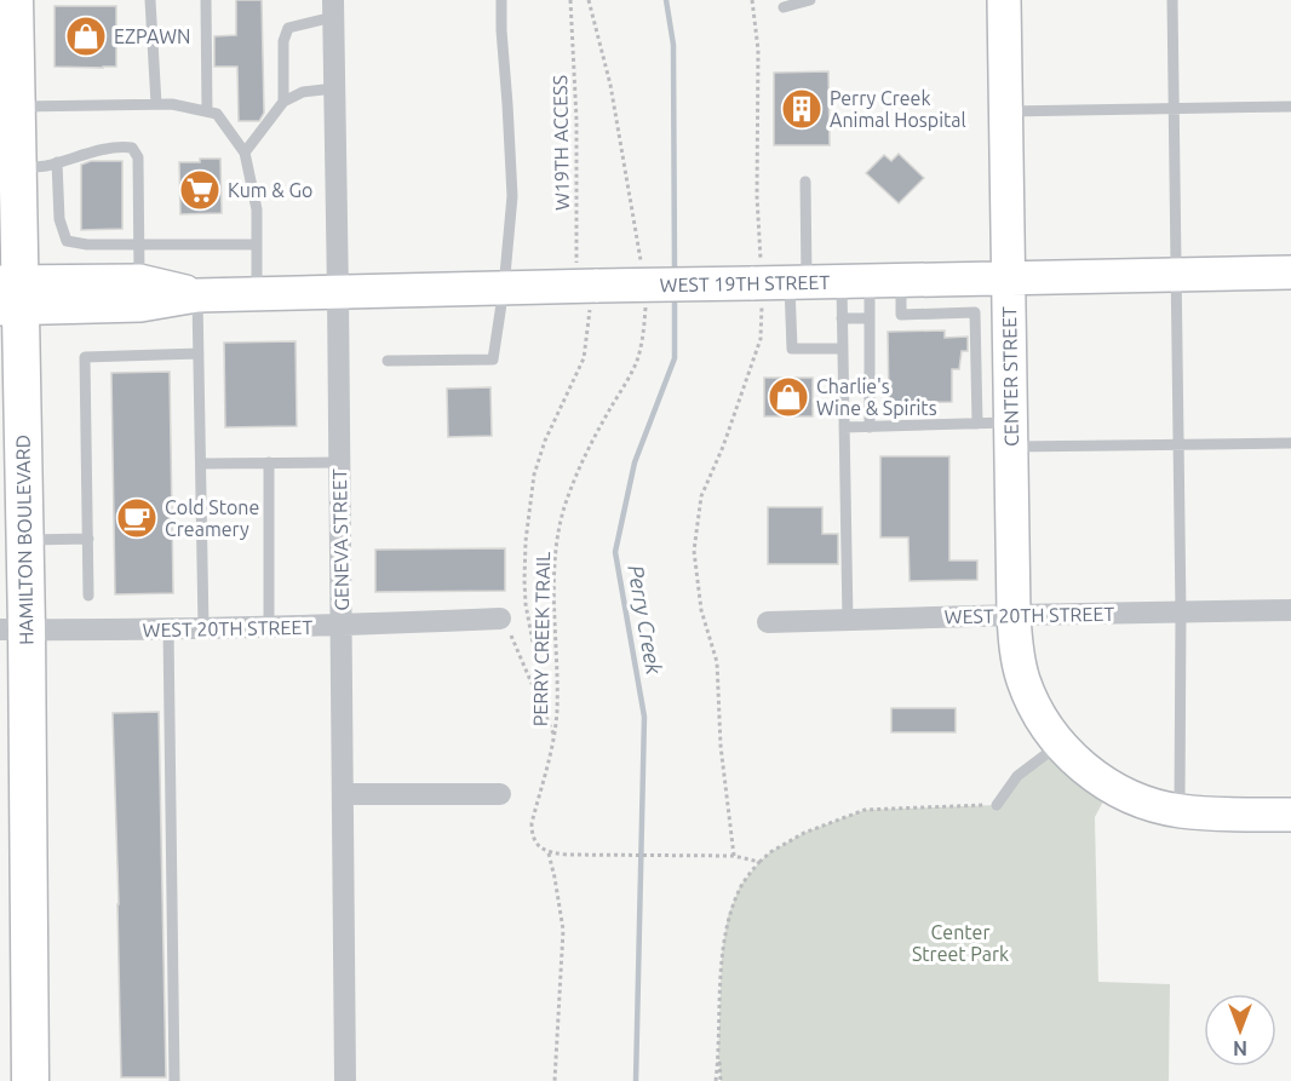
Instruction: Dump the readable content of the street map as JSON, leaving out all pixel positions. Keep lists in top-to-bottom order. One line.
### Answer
{"streets":{"main road":["WEST 19TH STREET","CENTER STREET","HAMILTON BOULEVARD"],"street":["GENEVA STREET","WEST 20TH STREET"],"path":["W19TH ACCESS","PERRY CREEK TRAIL"]},"crossings":[["W19TH ACCESS","WEST 19TH STREET"],["WEST 19TH STREET","CENTER STREET"],["WEST 19TH STREET","HAMILTON BOULEVARD"],["WEST 19TH STREET","GENEVA STREET"],["CENTER STREET","WEST 20TH STREET"],["HAMILTON BOULEVARD","WEST 20TH STREET"],["GENEVA STREET","WEST 20TH STREET"]],"water":["Perry Creek"],"parks":["Center Street Park"],"places":{"shop":["EZPAWN","Charlie's Wine & Spirits"],"building":["Perry Creek Animal Hospital"],"supermarket":["Kum & Go"],"cafe":["Cold Stone Creamery"]},"north":"bottom"}
